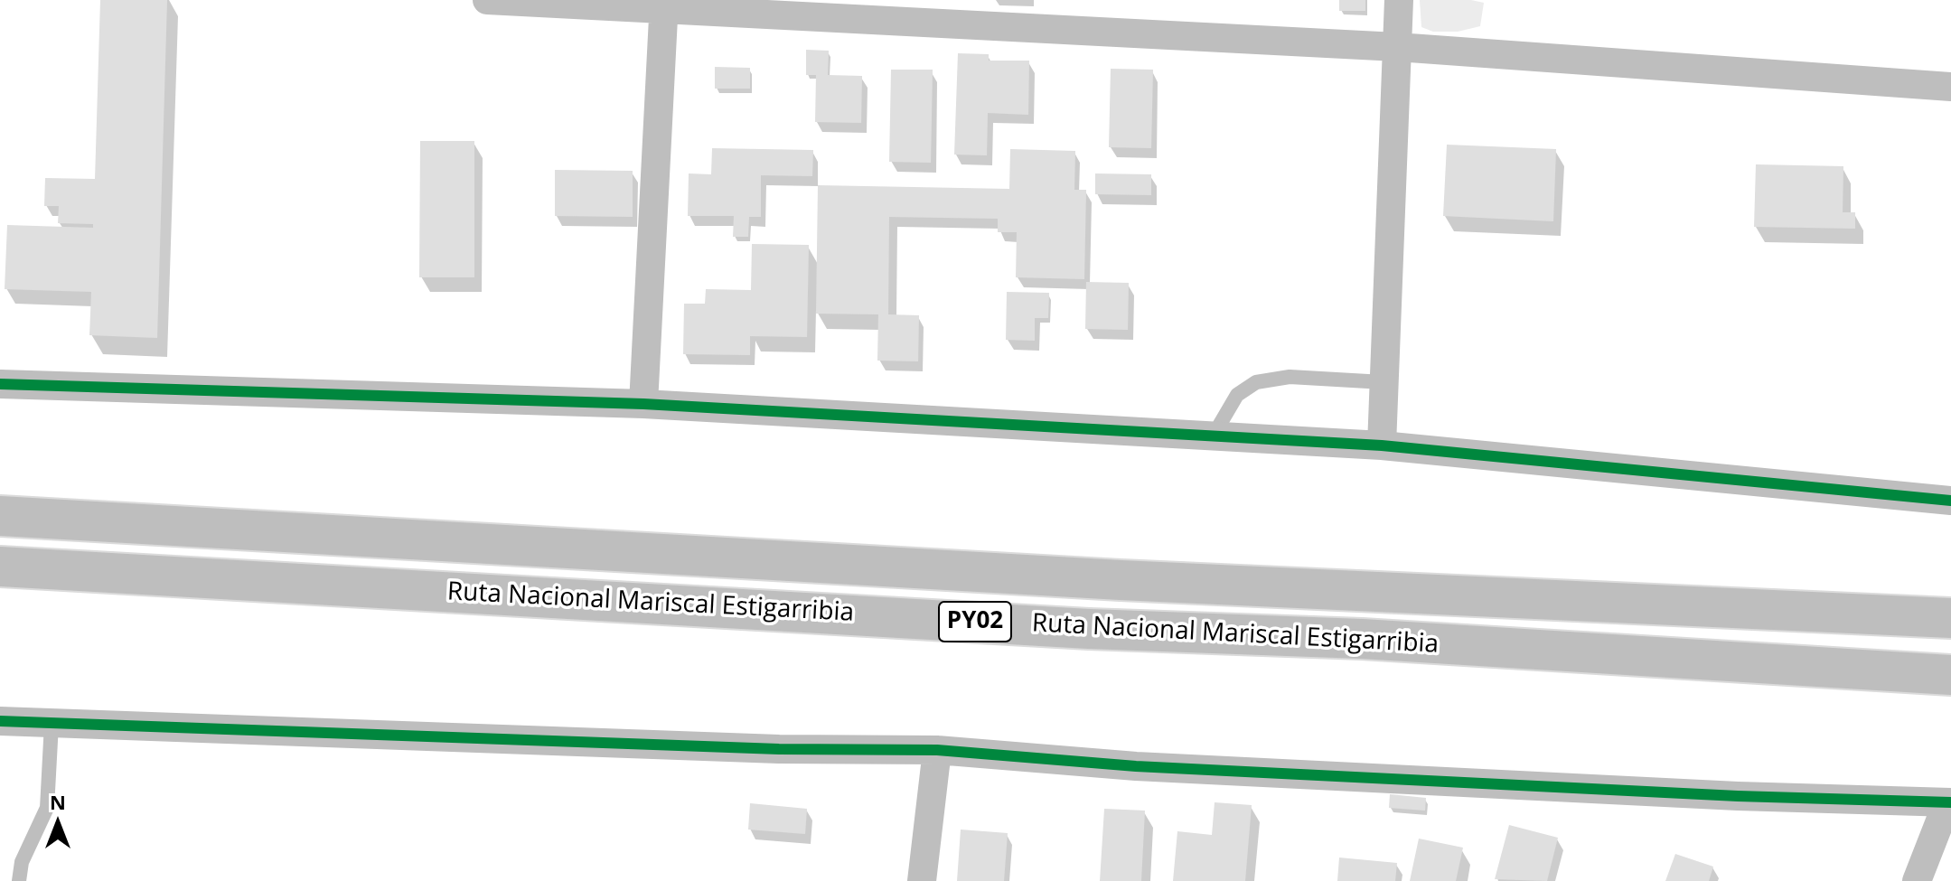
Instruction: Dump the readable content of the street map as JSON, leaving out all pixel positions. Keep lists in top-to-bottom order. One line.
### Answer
{"streets":{"highway":["Ruta Nacional Mariscal Estigarribia","PY02"]},"north":"top"}
